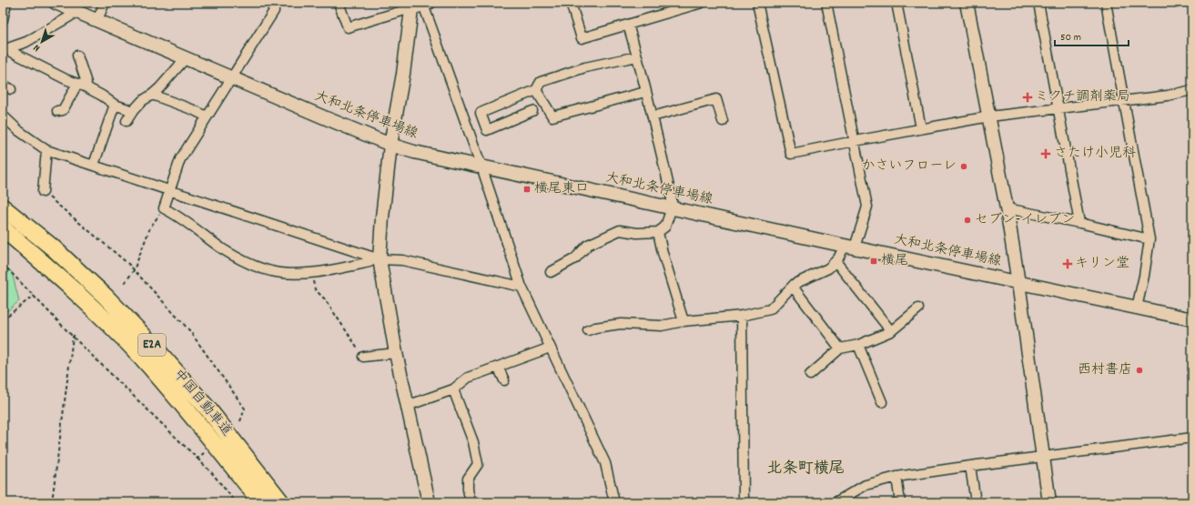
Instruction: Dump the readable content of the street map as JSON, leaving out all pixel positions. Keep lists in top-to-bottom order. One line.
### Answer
{"streets":{"highway":["E2A","中国自動車道"],"main road":["大和北条停車場線"]},"districts":["北条町横尾"],"places":{"health":["ミクチ調剤薬局","さたけ小児科","キリン堂"],"other":["かさいフローレ","セブン-イレブン","西村書店"],"transit":["横尾東口","横尾"]},"scale_bar":"50 m","north":"bottom left"}
